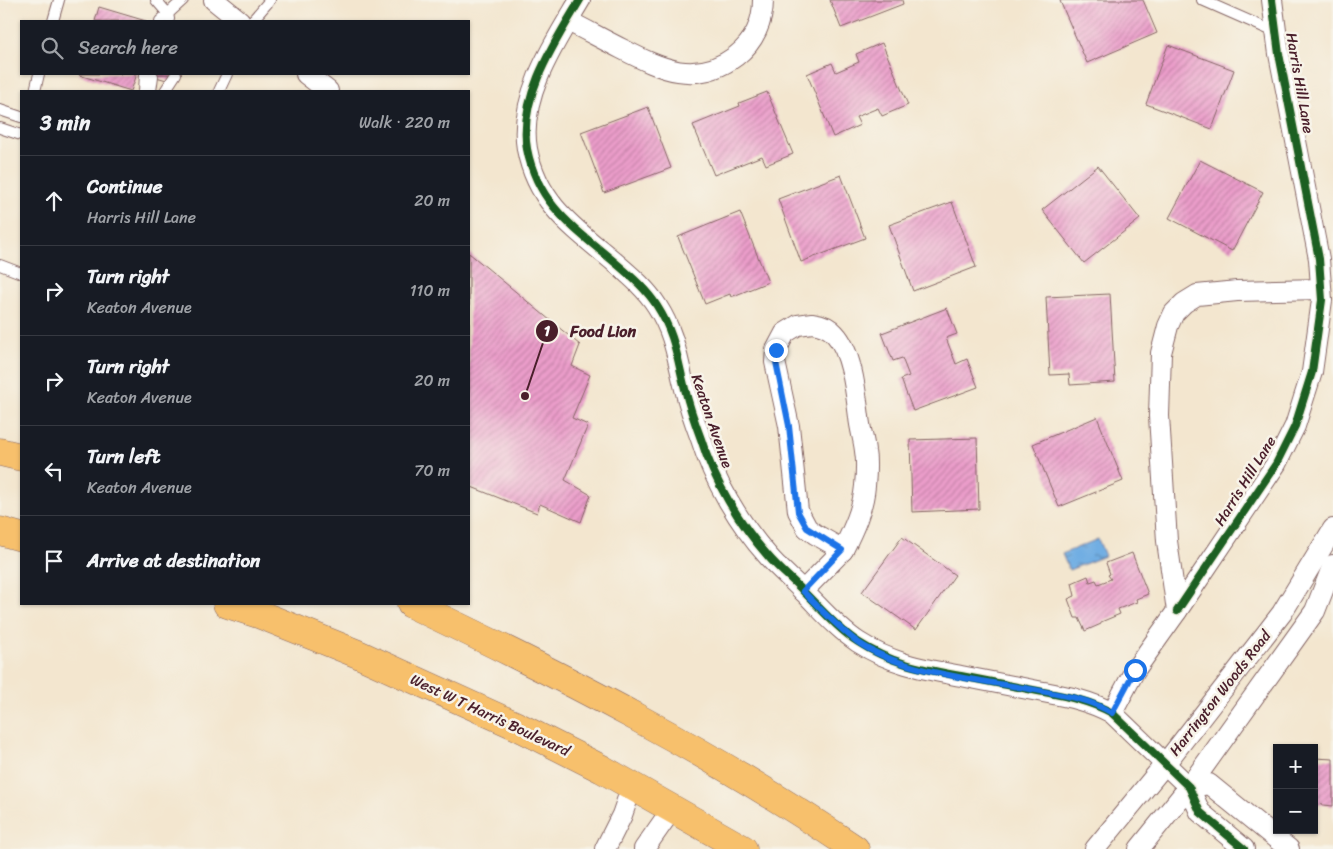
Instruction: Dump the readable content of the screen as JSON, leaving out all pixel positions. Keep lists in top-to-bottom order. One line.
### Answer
{"streets":{"main road":["West W T Harris Boulevard"],"street":["Harris Hill Lane","Keaton Avenue","Harrington Woods Road"]},"crossings":[["Harris Hill Lane","Keaton Avenue"],["Keaton Avenue","Harrington Woods Road"]],"places":["Food Lion"],"page":{"search":"Search here","heading":["3 min","Walk · 220 m"],"list":[["Continue","Harris Hill Lane","20 m"],["Turn right","Keaton Avenue","110 m"],["Turn right","Keaton Avenue","20 m"],["Turn left","Keaton Avenue","70 m"],"Arrive at destination"],"map_buttons":["+","−"]}}
